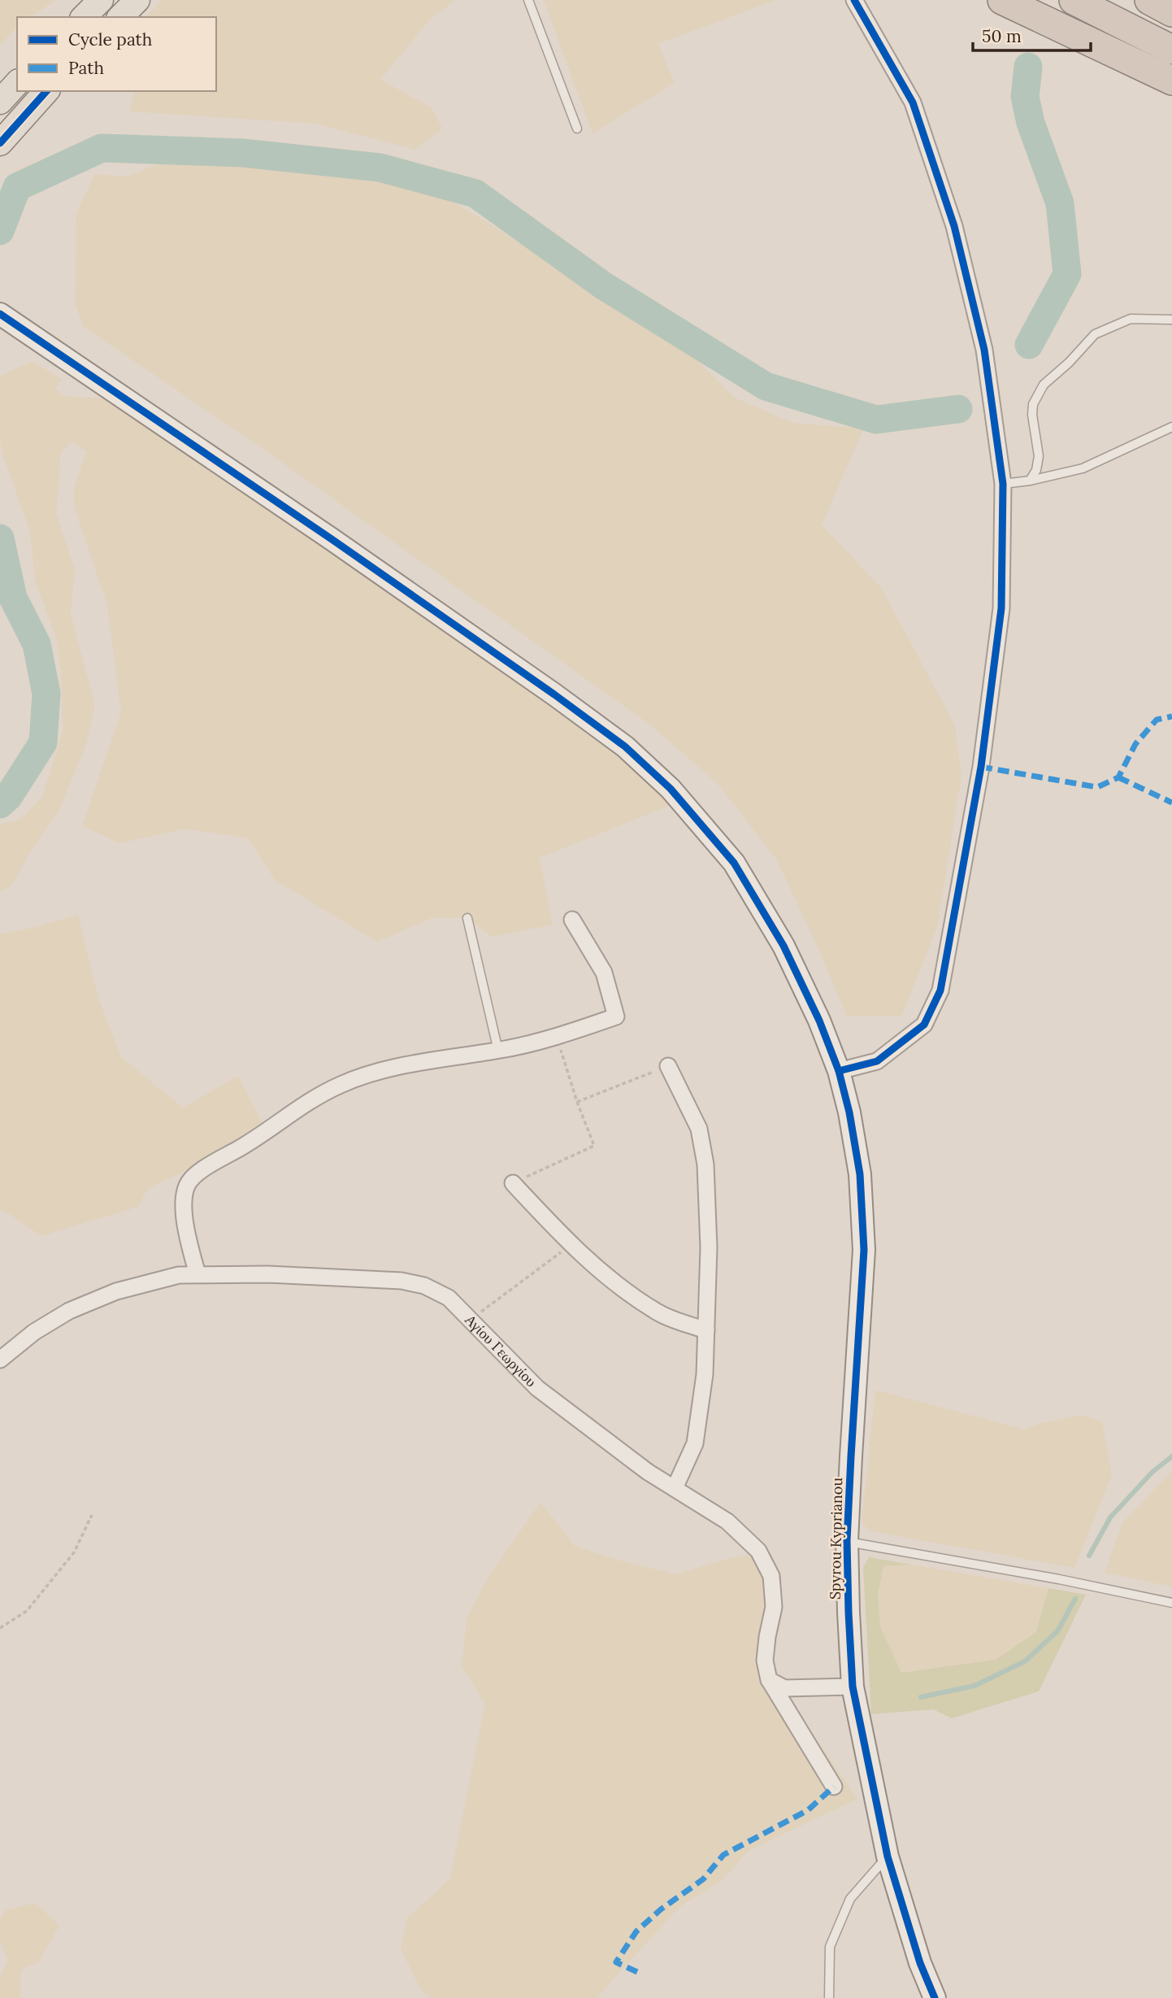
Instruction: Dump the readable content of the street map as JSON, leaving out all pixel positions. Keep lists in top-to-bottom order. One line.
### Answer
{"streets":{"street":["Αγίου Γεωργίου","Spyrou Kyprianou"]},"legend":["Cycle path","Path"],"scale_bar":"50 m"}
